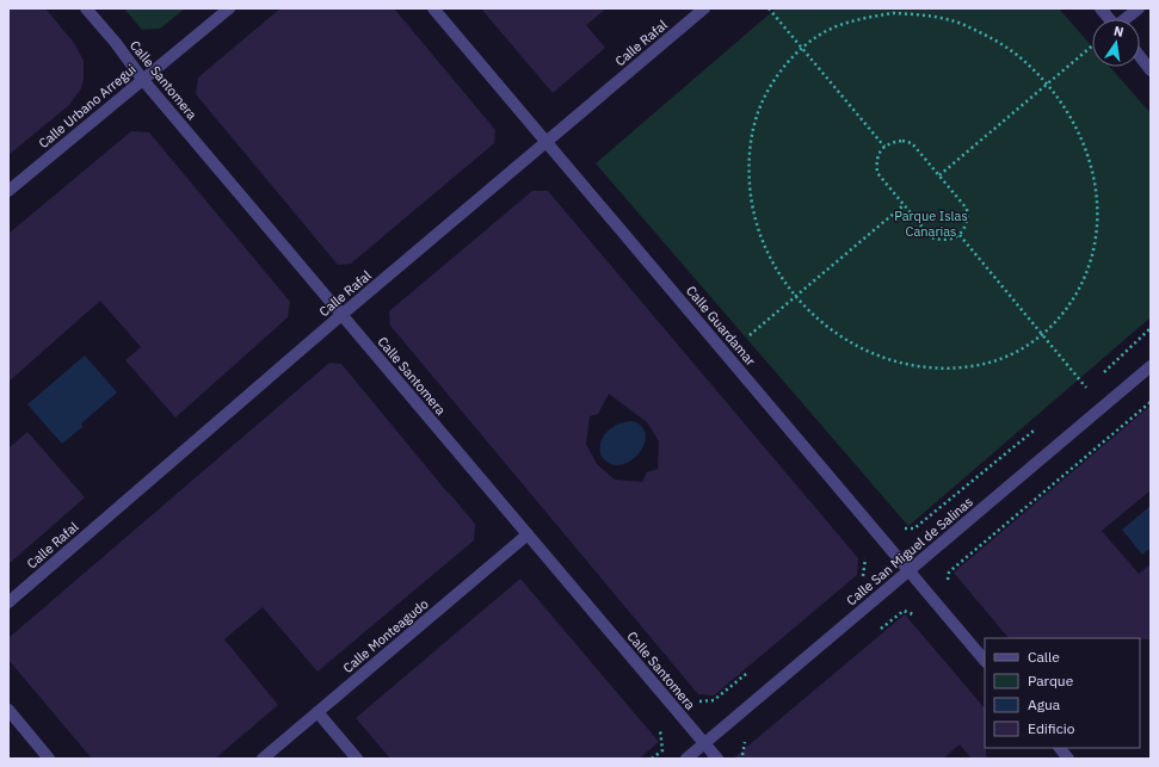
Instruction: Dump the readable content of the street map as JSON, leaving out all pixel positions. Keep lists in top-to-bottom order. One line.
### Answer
{"streets":{"street":["Calle Rafal","Calle Santomera","Calle Urbano Arregui","Calle Guardamar","Calle San Miguel de Salinas","Calle Monteagudo"]},"crossings":[["Calle Rafal","Calle Santomera"],["Calle Rafal","Calle Guardamar"],["Calle Santomera","Calle Urbano Arregui"],["Calle Santomera","Calle San Miguel de Salinas"],["Calle Santomera","Calle Monteagudo"],["Calle Guardamar","Calle San Miguel de Salinas"]],"parks":["Parque Islas Canarias"],"legend":["Calle","Parque","Agua","Edificio"],"north":"top"}
